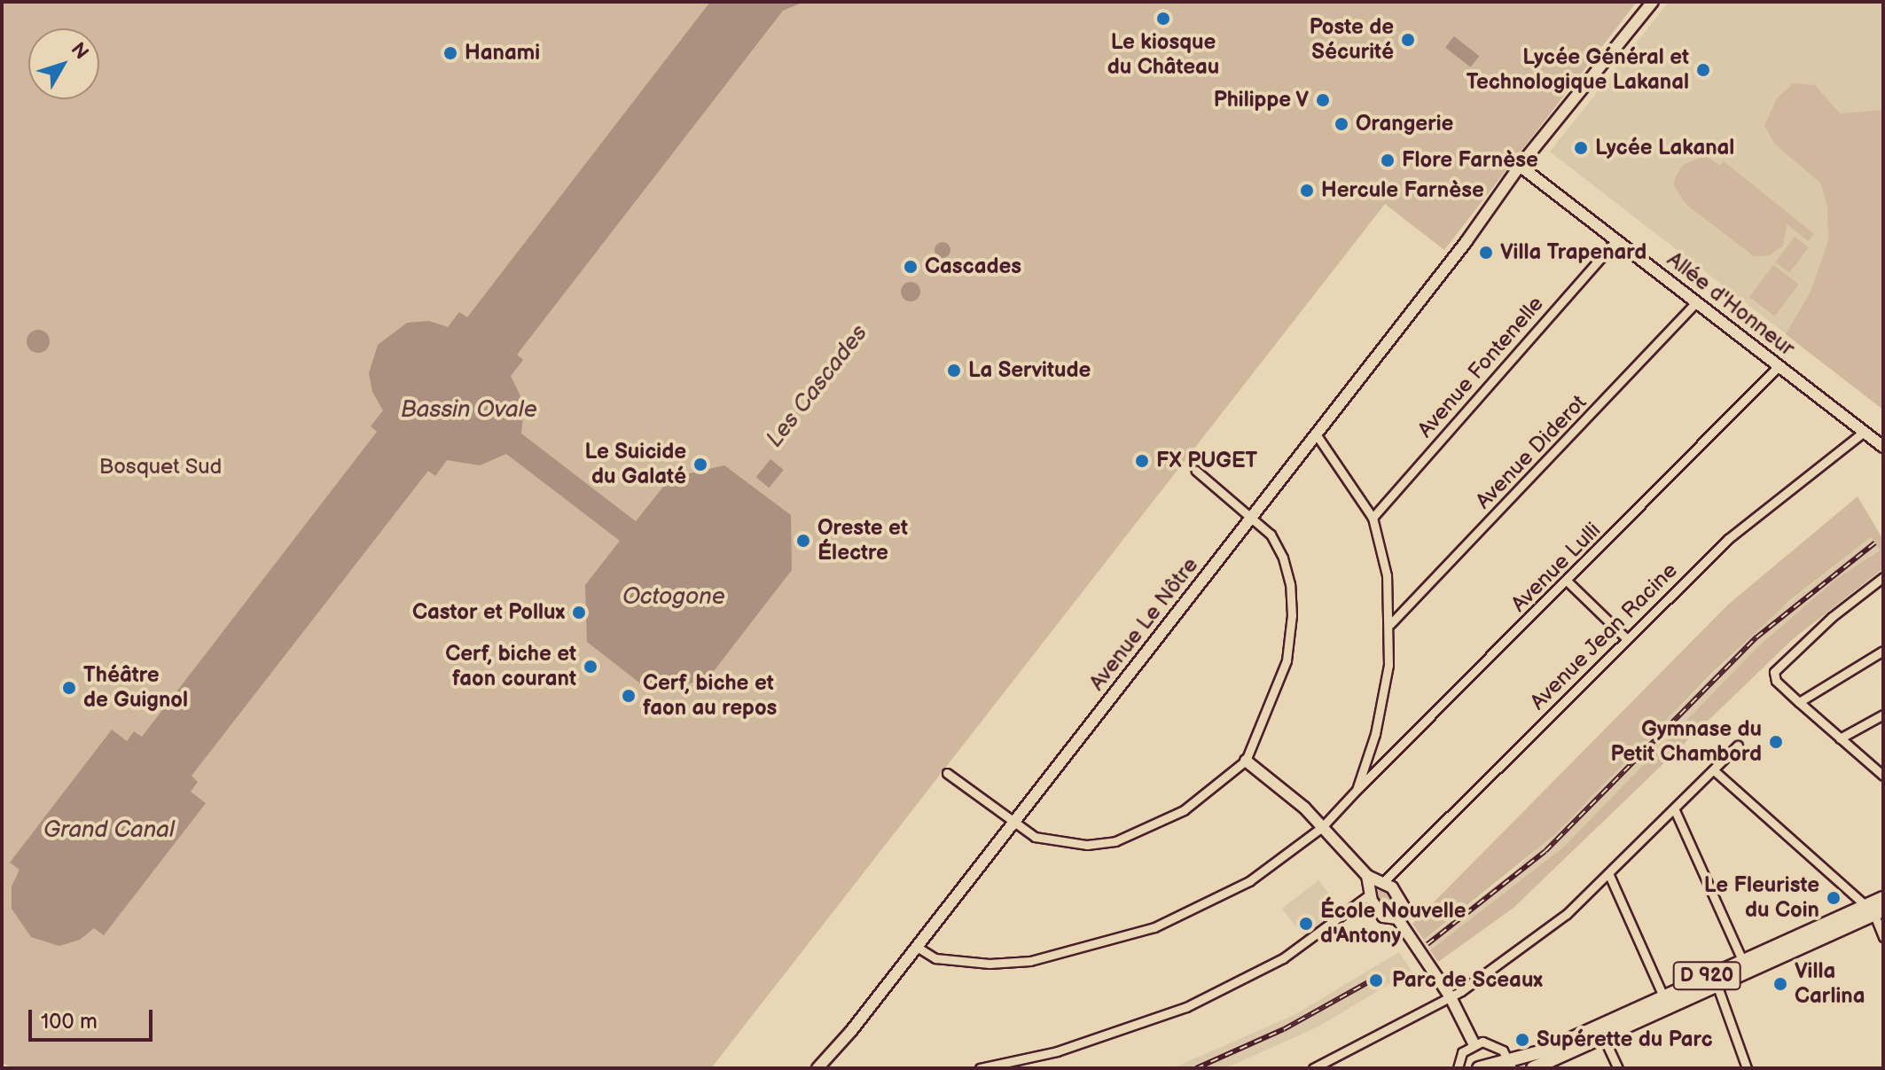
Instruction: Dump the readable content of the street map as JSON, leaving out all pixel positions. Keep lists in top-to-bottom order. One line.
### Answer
{"streets":{"main road":["Allée d'Honneur","Avenue Le Nôtre","D 920"],"street":["Avenue Fontenelle","Avenue Diderot","Avenue Lulli","Avenue Jean Racine"]},"crossings":[["Allée d'Honneur","Avenue Fontenelle"],["Allée d'Honneur","Avenue Diderot"],["Allée d'Honneur","Avenue Lulli"],["Allée d'Honneur","Avenue Le Nôtre"],["Allée d'Honneur","Avenue Jean Racine"],["Avenue Lulli","Avenue Le Nôtre"]],"water":["Les Cascades","Bassin Ovale","Octogone","Grand Canal"],"parks":["Bosquet Sud"],"places":["Le kiosque du Château","Poste de Sécurité","Hanami","Lycée Général et Technologique Lakanal","Philippe V","Orangerie","Lycée Lakanal","Flore Farnèse","Hercule Farnèse","Villa Trapenard","Cascades","La Servitude","FX PUGET","Le Suicide du Galaté","Oreste et Électre","Castor et Pollux","Cerf, biche et faon courant","Théâtre de Guignol","Cerf, biche et faon au repos","Gymnase du Petit Chambord","Le Fleuriste du Coin","École Nouvelle d'Antony","Parc de Sceaux","Villa Carlina","Supérette du Parc"],"scale_bar":"100 m","north":"top right"}
